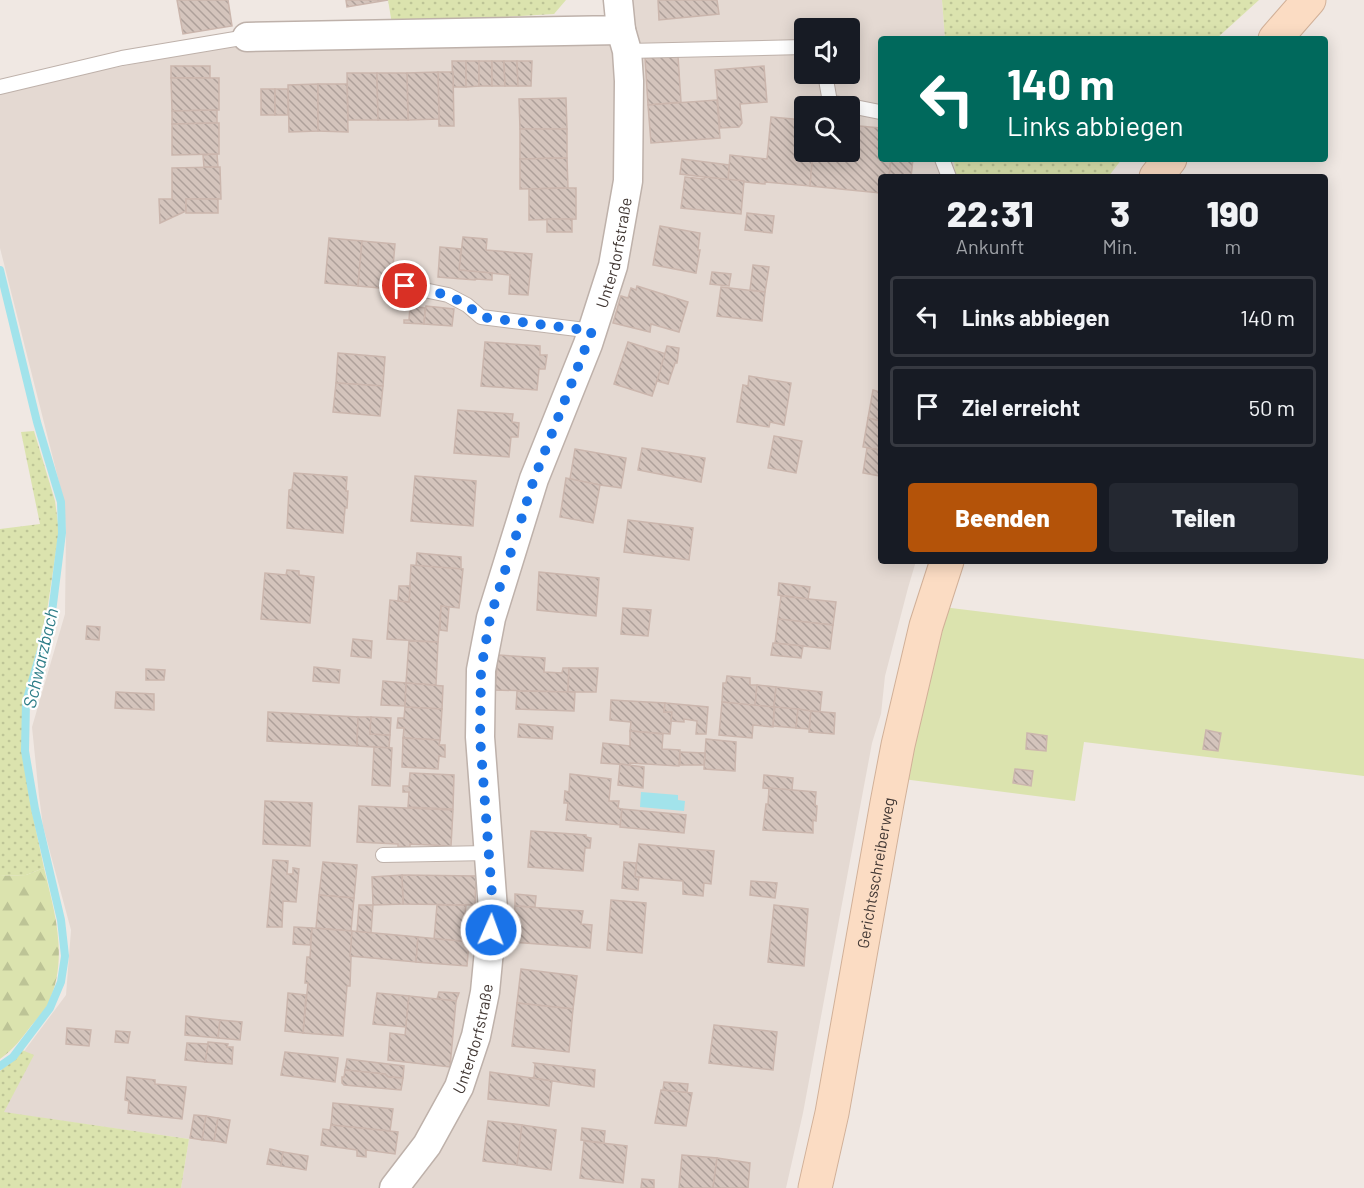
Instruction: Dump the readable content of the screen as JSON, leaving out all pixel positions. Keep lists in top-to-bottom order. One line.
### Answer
{"streets":{"street":["Unterdorfstraße","Gerichtsschreiberweg"]},"water":["Schwarzbach"],"page":{"turn":["140 m","Links abbiegen"],"eta":["22:31","Ankunft","3","Min.","190","m"],"list":[{"name":"Links abbiegen","value":"140 m"},{"name":"Ziel erreicht","value":"50 m"}],"buttons":["Beenden","Teilen"]}}
